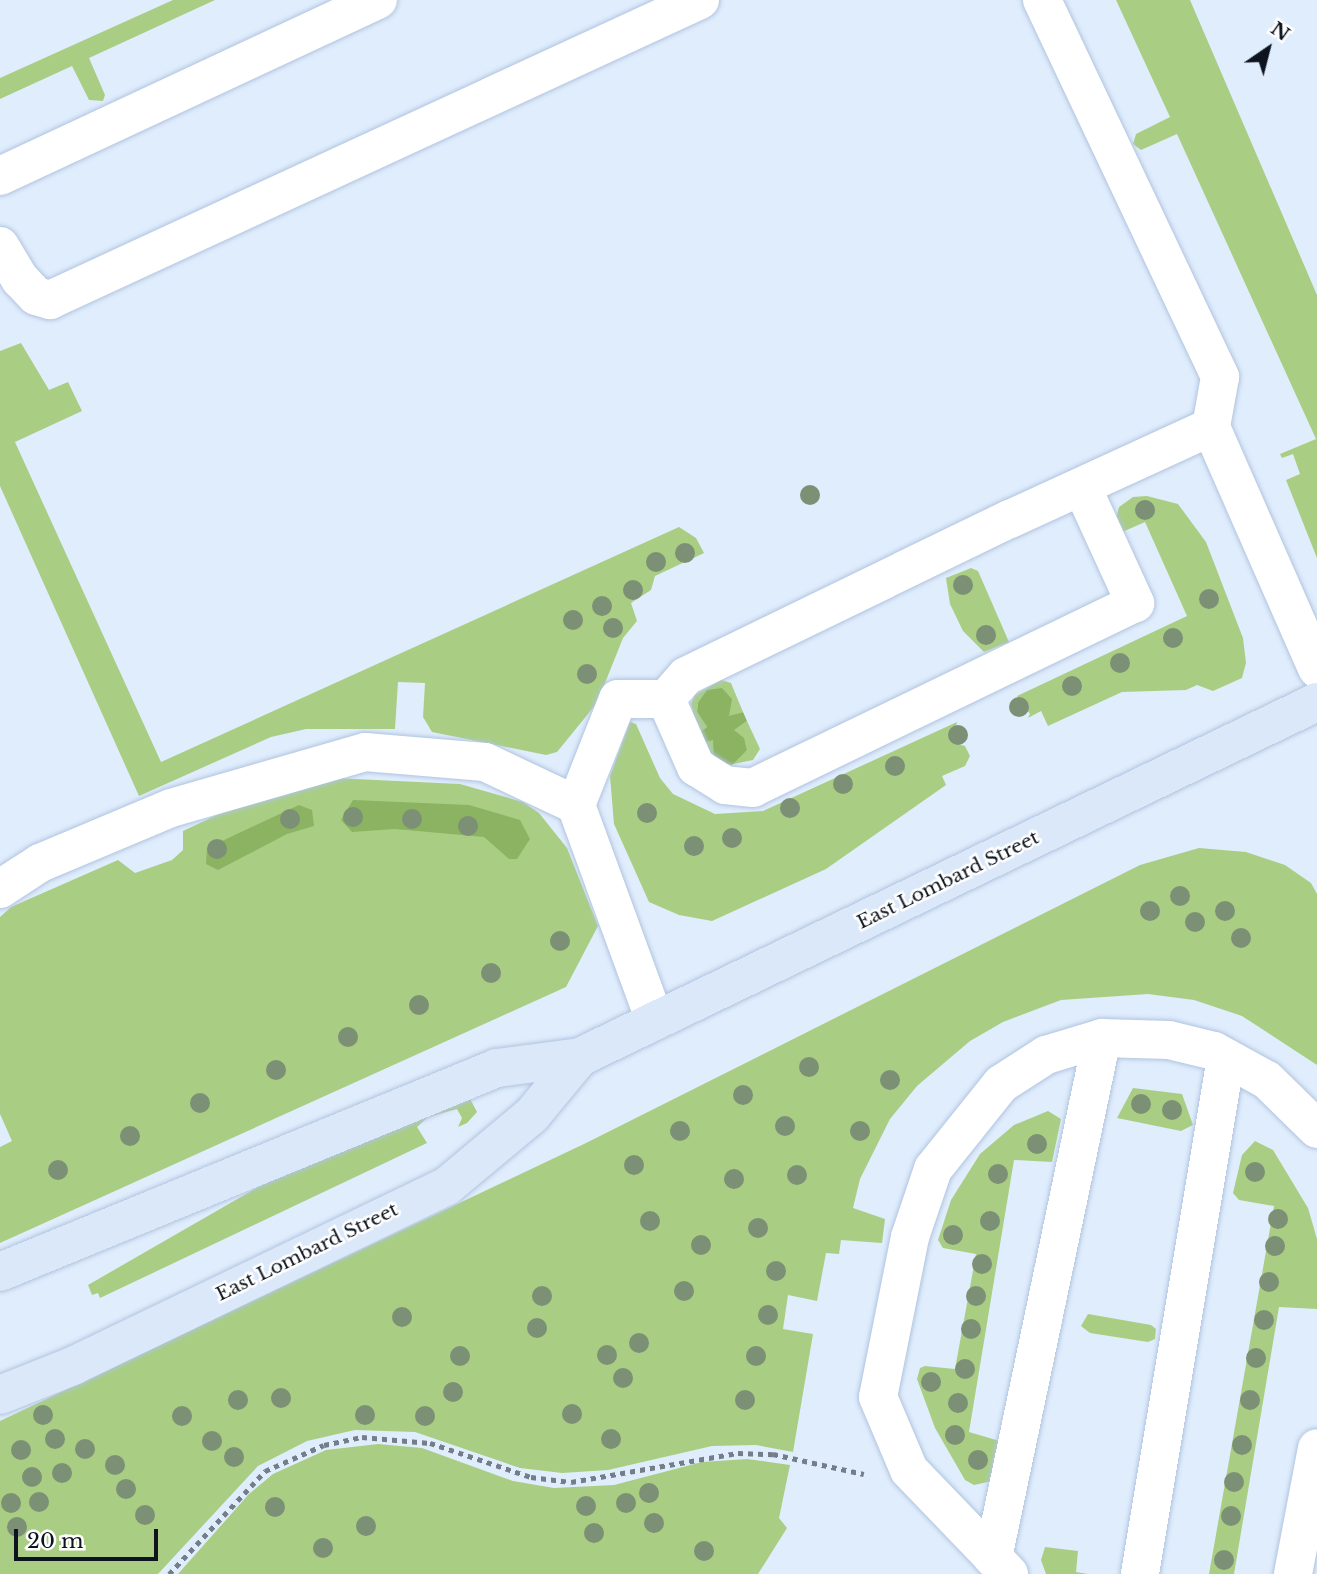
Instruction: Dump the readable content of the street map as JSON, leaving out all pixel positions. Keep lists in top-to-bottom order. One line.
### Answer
{"streets":{"main road":["East Lombard Street"]},"scale_bar":"20 m","north":"top right"}
